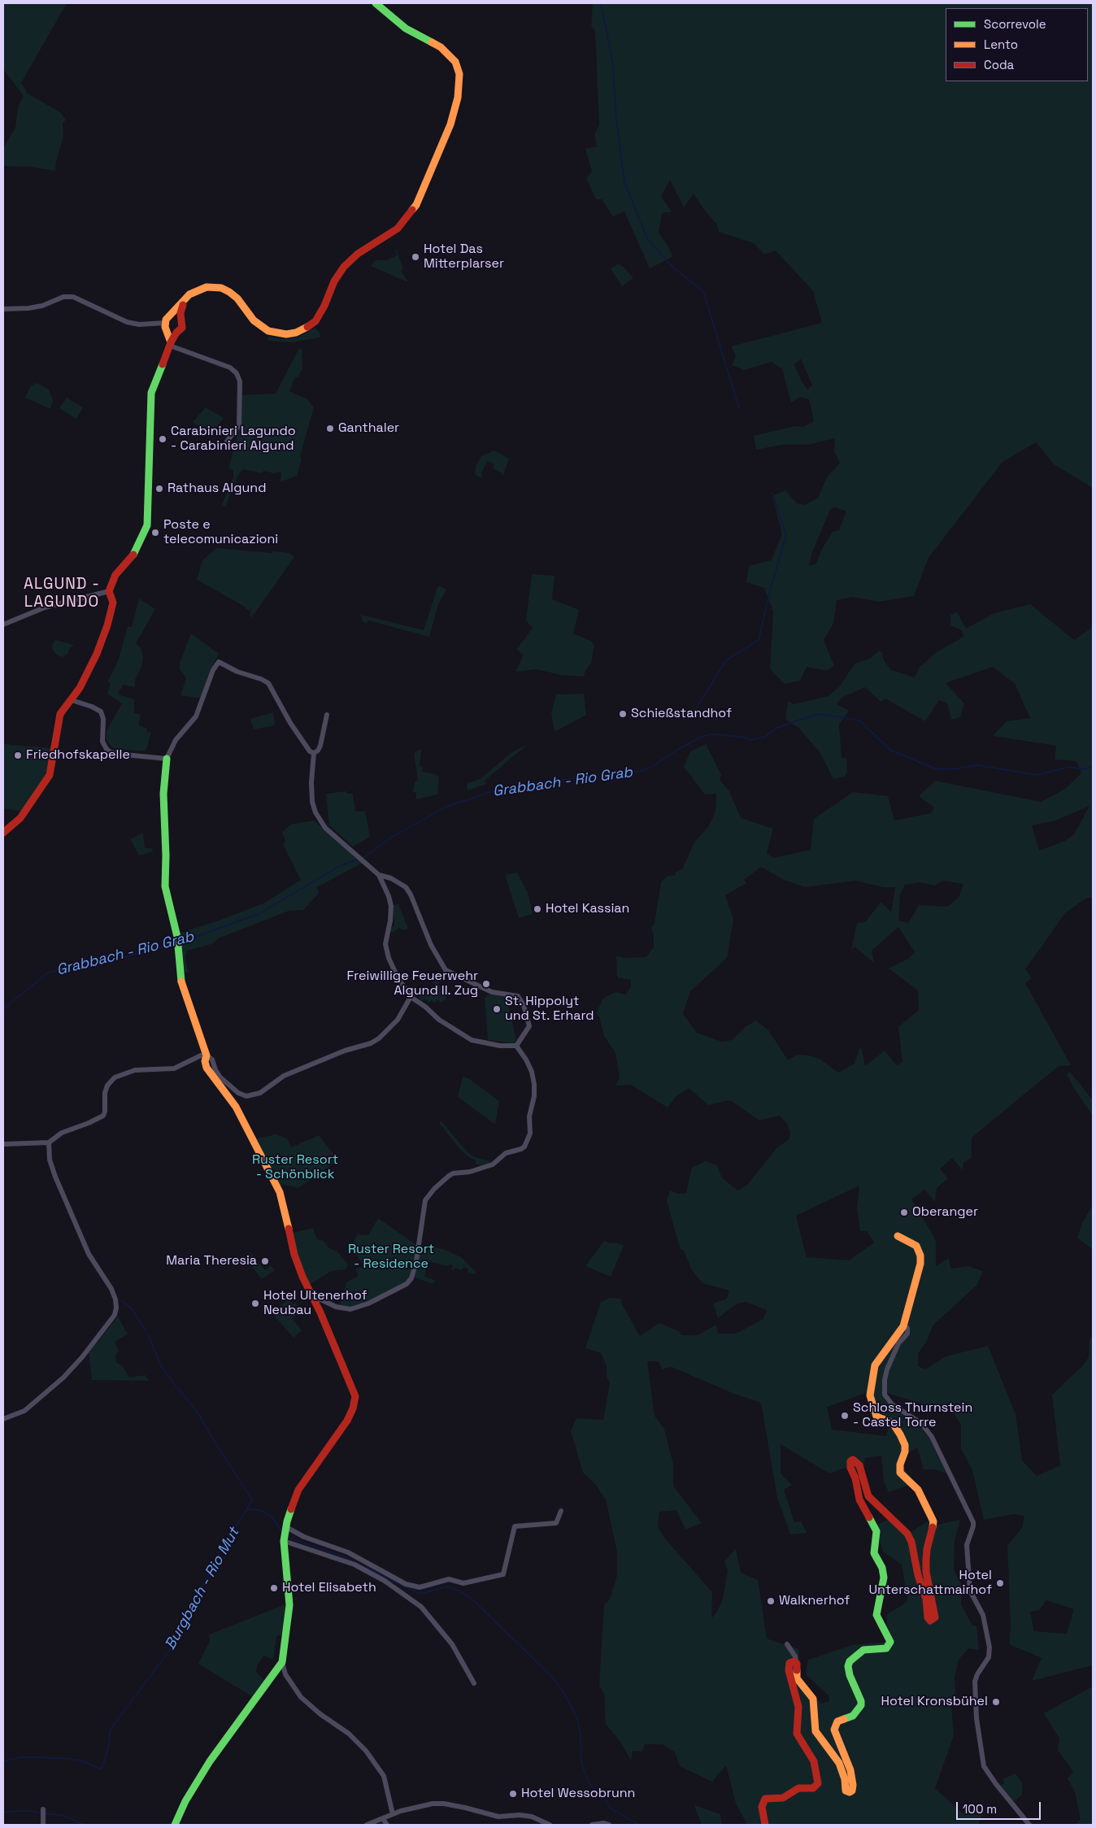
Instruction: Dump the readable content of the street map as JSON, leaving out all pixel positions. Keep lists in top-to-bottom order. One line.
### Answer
{"districts":["ALGUND - LAGUNDO"],"water":["Grabbach - Rio Grab","Burgbach - Rio Mut"],"parks":["Ruster Resort - Schönblick","Ruster Resort - Residence"],"places":["Hotel Das Mitterplarser","Ganthaler","Carabinieri Lagundo - Carabinieri Algund","Rathaus Algund","Poste e telecomunicazioni","Schießstandhof","Friedhofskapelle","Hotel Kassian","Freiwillige Feuerwehr Algund II. Zug","St. Hippolyt und St. Erhard","Oberanger","Maria Theresia","Hotel Ultenerhof Neubau","Schloss Thurnstein - Castel Torre","Hotel Unterschattmairhof","Hotel Elisabeth","Walknerhof","Hotel Kronsbühel","Hotel Wessobrunn"],"legend":["Scorrevole","Lento","Coda"],"scale_bar":"100 m"}
